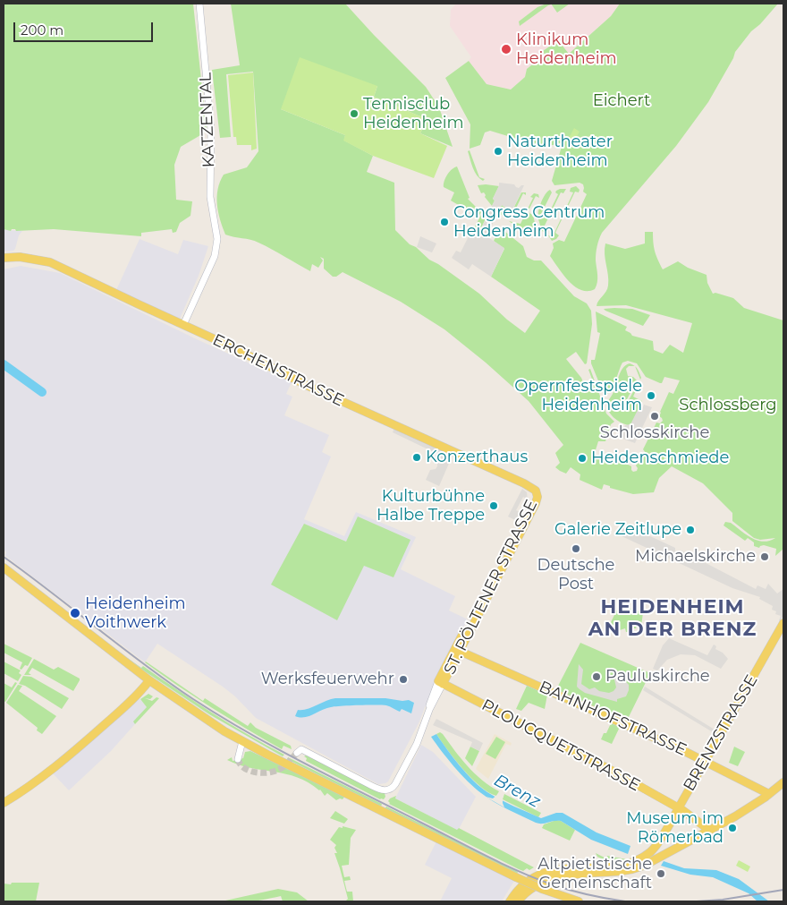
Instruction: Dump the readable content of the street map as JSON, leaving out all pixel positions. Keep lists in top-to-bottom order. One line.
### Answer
{"streets":{"main road":["ERCHENSTRASSE","ST. PÖLTENER STRASSE","BAHNHOFSTRASSE","BRENZSTRASSE","PLOUCQUETSTRASSE"],"street":["KATZENTAL"]},"crossings":[["KATZENTAL","ERCHENSTRASSE"],["ERCHENSTRASSE","ST. PÖLTENER STRASSE"],["ST. PÖLTENER STRASSE","BAHNHOFSTRASSE"],["ST. PÖLTENER STRASSE","PLOUCQUETSTRASSE"],["BAHNHOFSTRASSE","BRENZSTRASSE"],["BRENZSTRASSE","PLOUCQUETSTRASSE"]],"districts":["HEIDENHEIM AN DER BRENZ"],"water":["Brenz"],"parks":["Eichert","Schlossberg"],"places":["Klinikum Heidenheim","Tennisclub Heidenheim","Naturtheater Heidenheim","Congress Centrum Heidenheim","Opernfestspiele Heidenheim","Schlosskirche","Konzerthaus","Heidenschmiede","Kulturbühne Halbe Treppe","Galerie Zeitlupe","Deutsche Post","Michaelskirche","Heidenheim Voithwerk","Pauluskirche","Werksfeuerwehr","Museum im Römerbad","Altpietistische Gemeinschaft"],"scale_bar":"200 m"}
